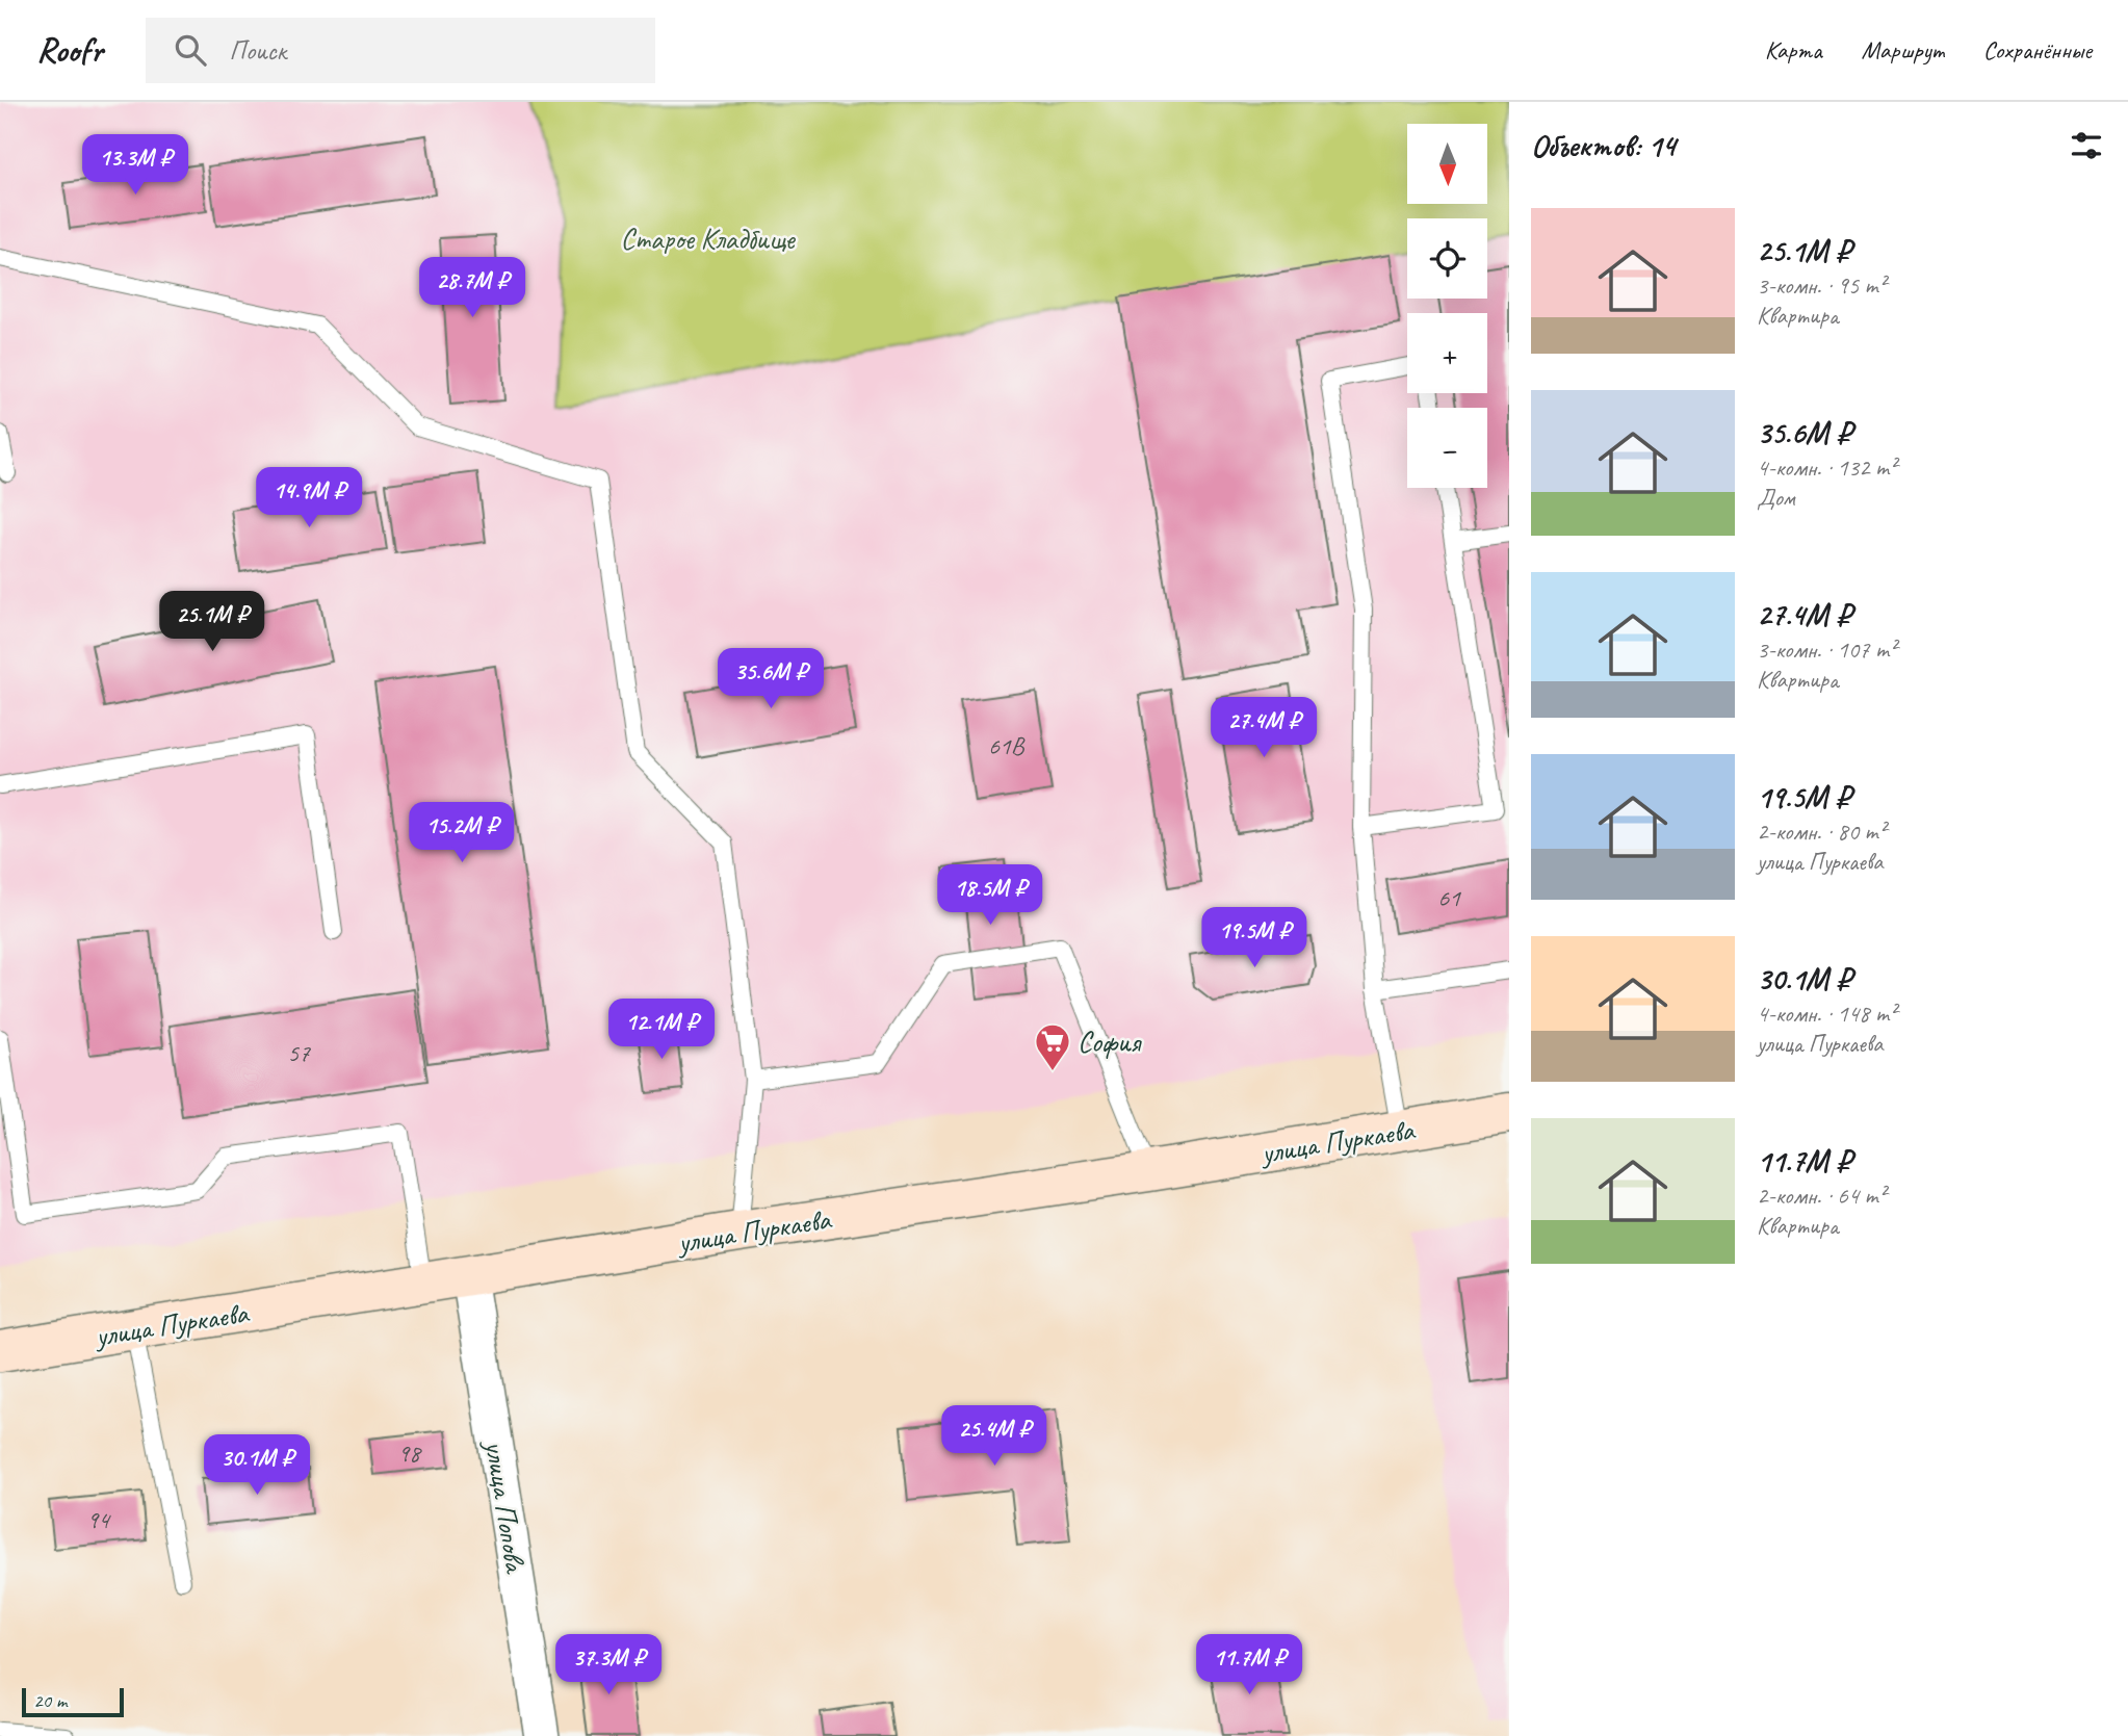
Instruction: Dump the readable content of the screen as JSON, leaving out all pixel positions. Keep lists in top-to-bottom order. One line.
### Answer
{"streets":{"main road":["улица Пуркаева"],"street":["улица Попова"]},"crossings":[["улица Пуркаева","улица Попова"]],"parks":["Старое Кладбище"],"places":{"supermarket":["София"]},"house_numbers":["61В","61","57","98","94"],"scale_bar":"20 m","north":"bottom","page":{"header":"Roofr","search":"Поиск","nav":["Карта","Маршрут","Сохранённые"],"heading":"Объектов: 14","map_buttons":["+","−"],"price":["13.3M ₽","28.7M ₽","14.9M ₽","25.1M ₽","35.6M ₽","27.4M ₽","15.2M ₽","18.5M ₽","19.5M ₽","12.1M ₽","25.4M ₽","30.1M ₽","37.3M ₽","11.7M ₽"],"list":[{"name":"25.1M ₽","note":"3-комн. · 95 m² · Квартира"},{"name":"35.6M ₽","note":"4-комн. · 132 m² · Дом"},{"name":"27.4M ₽","note":"3-комн. · 107 m² · Квартира"},{"name":"19.5M ₽","note":"2-комн. · 80 m² · улица Пуркаева"},{"name":"30.1M ₽","note":"4-комн. · 148 m² · улица Пуркаева"},{"name":"11.7M ₽","note":"2-комн. · 64 m² · Квартира"}],"scale":"20 m"}}
